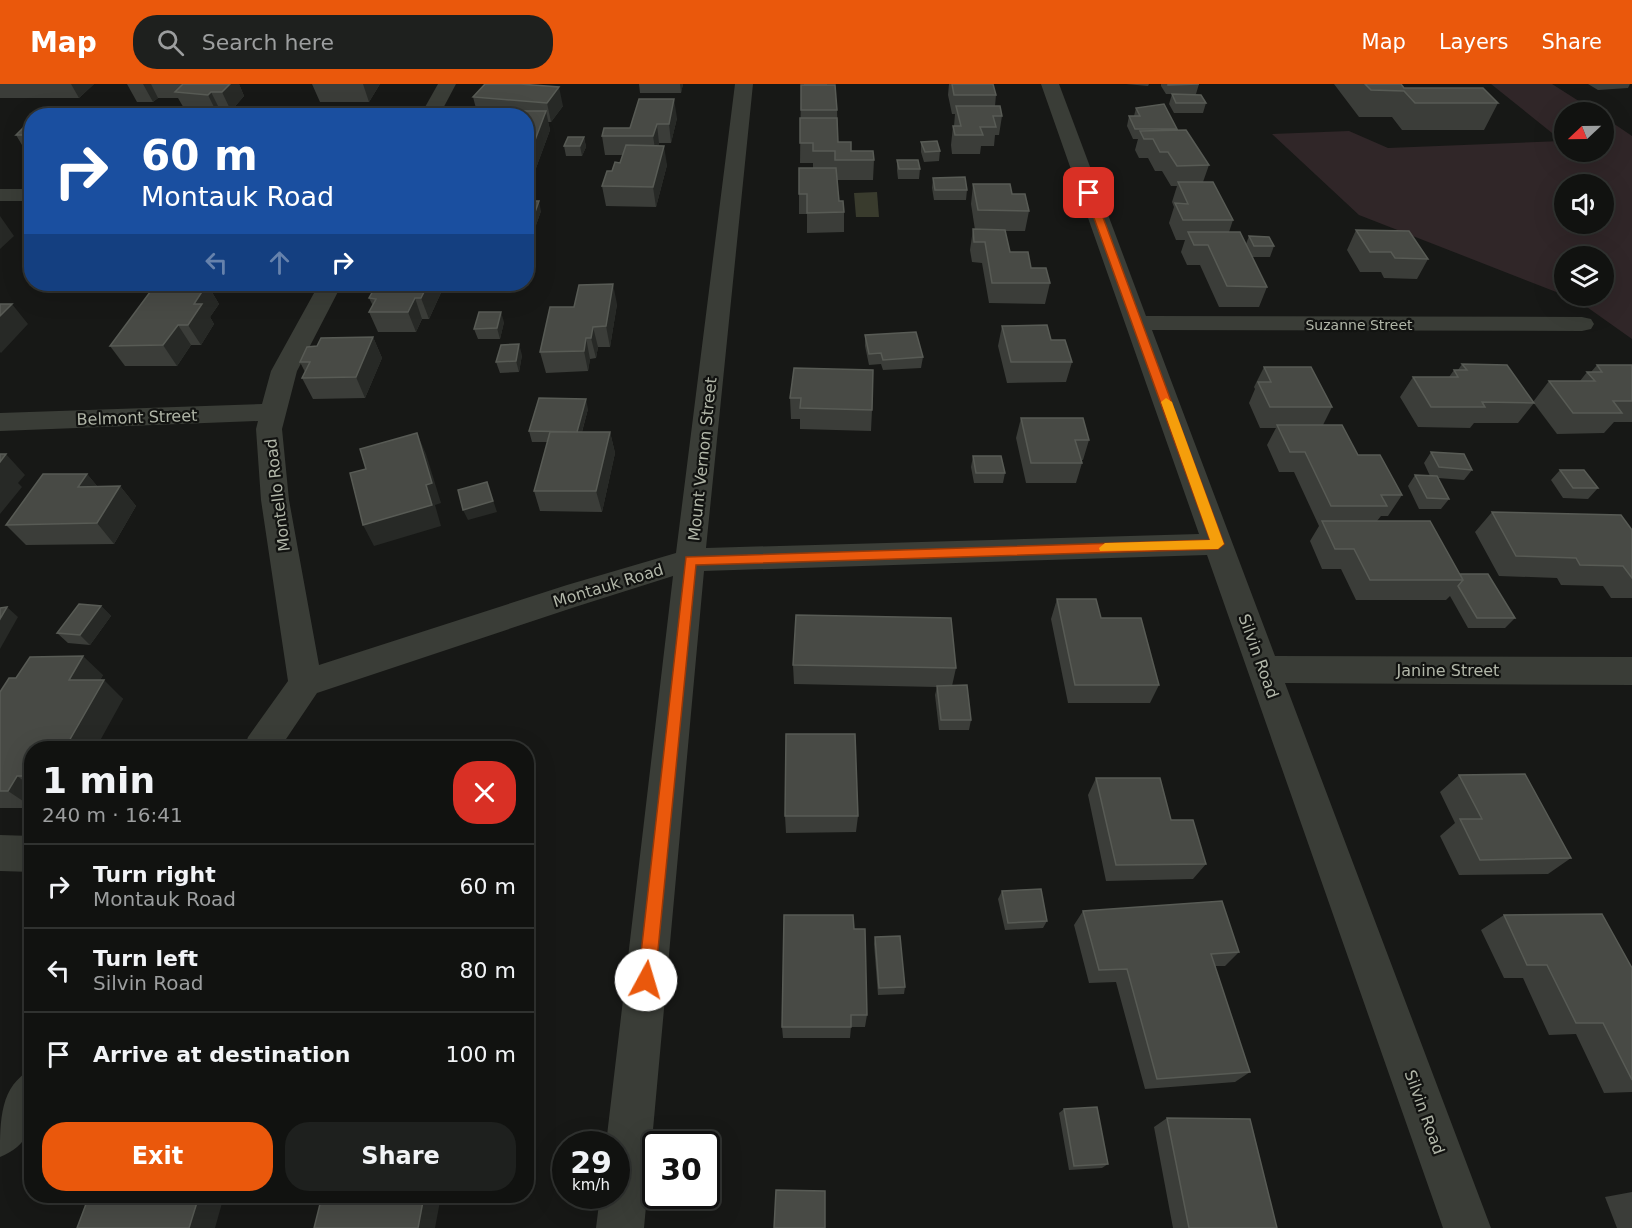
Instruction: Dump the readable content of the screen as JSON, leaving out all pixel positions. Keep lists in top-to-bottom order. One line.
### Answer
{"streets":{"street":["Suzanne Street","Belmont Street","Mount Vernon Street","Montello Road","Montauk Road","Silvin Road","Janine Street"]},"crossings":[["Suzanne Street","Silvin Road"],["Belmont Street","Montello Road"],["Mount Vernon Street","Montauk Road"],["Montello Road","Montauk Road"],["Montauk Road","Silvin Road"],["Silvin Road","Janine Street"]],"north":"left","page":{"header":"Map","search":"Search here","nav":["Map","Layers","Share"],"turn":["60 m","Montauk Road"],"heading":["1 min","240 m · 16:41"],"list":[{"name":"Turn right","note":"Montauk Road","value":"60 m"},{"name":"Turn left","note":"Silvin Road","value":"80 m"},{"name":"Arrive at destination","value":"100 m"}],"buttons":["Exit","Share"],"speed":"29 km/h","limit":"30"}}
